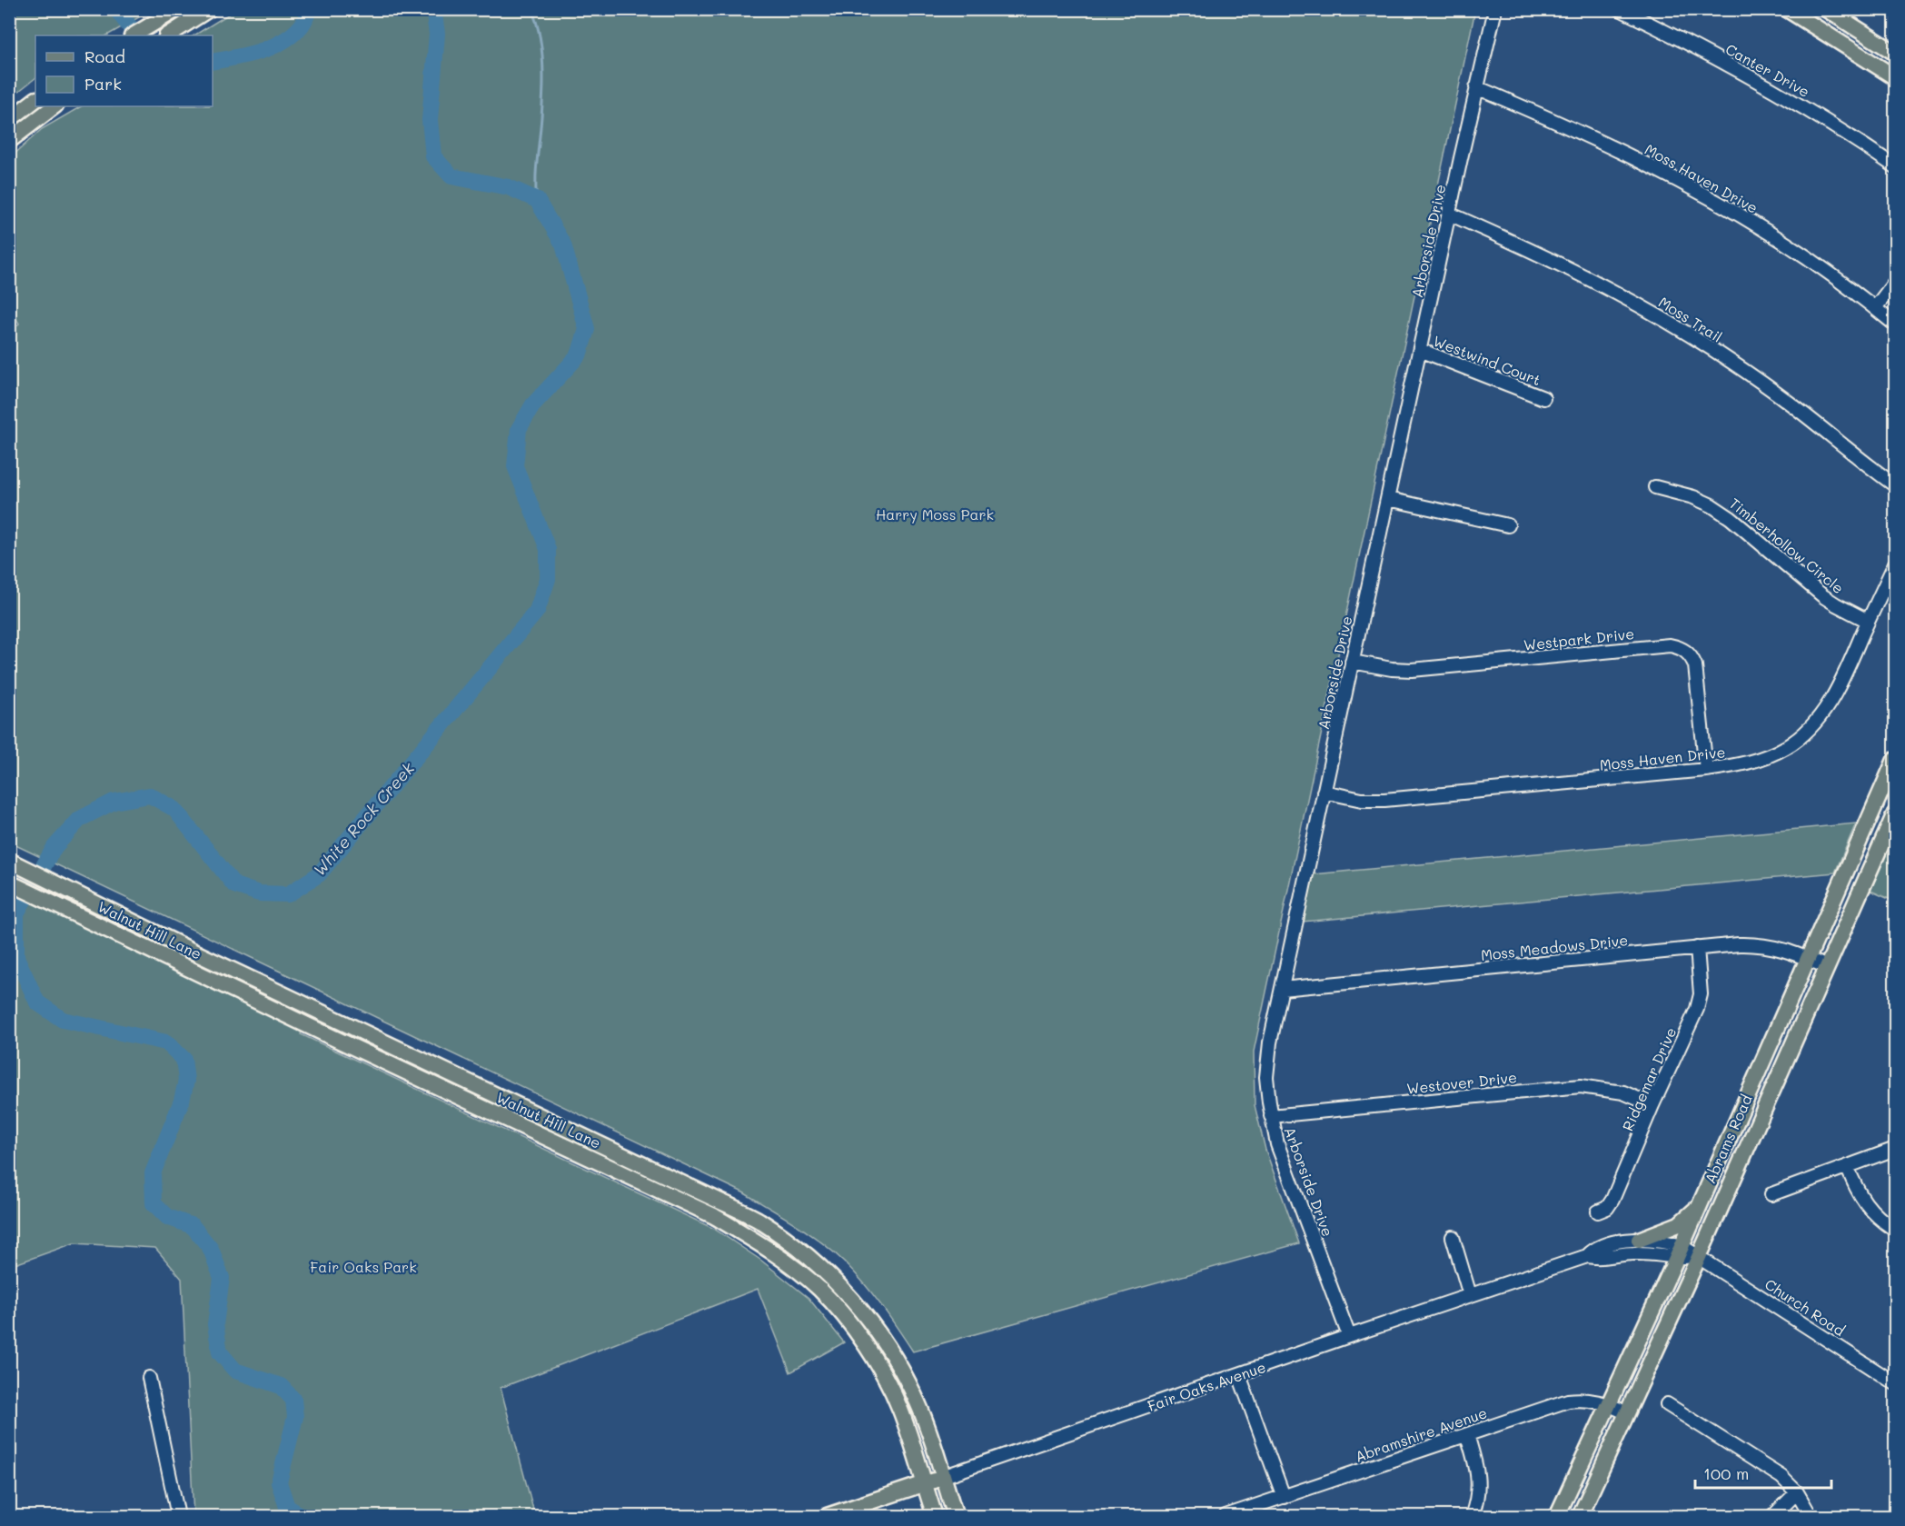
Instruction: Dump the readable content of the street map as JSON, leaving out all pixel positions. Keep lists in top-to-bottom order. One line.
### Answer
{"streets":{"main road":["Walnut Hill Lane","Abrams Road","Fair Oaks Avenue"],"street":["Canter Drive","Moss Haven Drive","Arborside Drive","Moss Trail","Westwind Court","Timberhollow Circle","Westpark Drive","Moss Meadows Drive","Ridgemar Drive","Westover Drive","Church Road","Abramshire Avenue"]},"crossings":[["Moss Haven Drive","Arborside Drive"],["Moss Haven Drive","Timberhollow Circle"],["Moss Haven Drive","Westpark Drive"],["Arborside Drive","Moss Trail"],["Arborside Drive","Westwind Court"],["Arborside Drive","Westpark Drive"],["Arborside Drive","Moss Meadows Drive"],["Arborside Drive","Westover Drive"],["Arborside Drive","Fair Oaks Avenue"],["Walnut Hill Lane","Fair Oaks Avenue"],["Moss Meadows Drive","Ridgemar Drive"],["Moss Meadows Drive","Abrams Road"],["Ridgemar Drive","Westover Drive"],["Abrams Road","Church Road"],["Abrams Road","Fair Oaks Avenue"],["Abrams Road","Abramshire Avenue"],["Church Road","Fair Oaks Avenue"]],"water":["White Rock Creek"],"parks":["Harry Moss Park","Fair Oaks Park"],"legend":["Road","Park"],"scale_bar":"100 m"}
